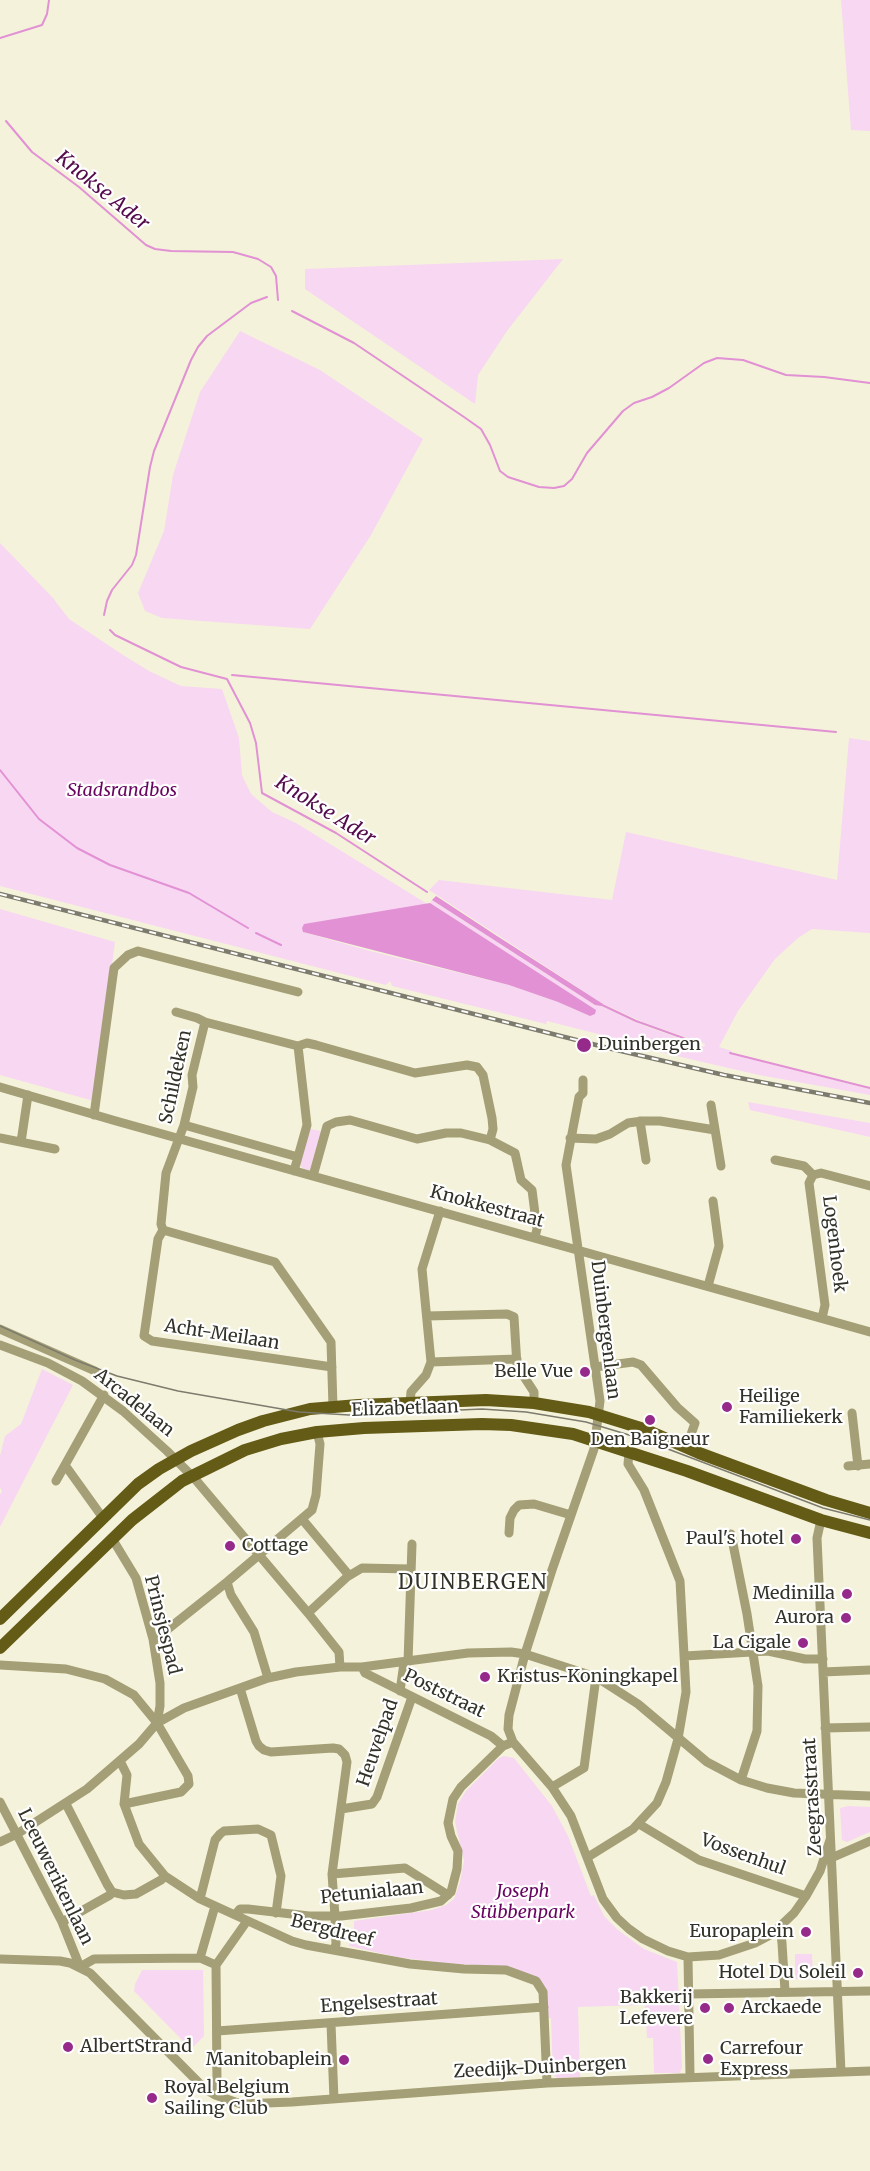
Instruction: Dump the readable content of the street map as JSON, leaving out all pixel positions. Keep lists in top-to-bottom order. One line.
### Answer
{"streets":{"main road":["Elizabetlaan"],"street":["Schildeken","Knokkestraat","Logenhoek","Duinbergenlaan","Acht-Meilaan","Arcadelaan","Prinsjespad","Poststraat","Heuvelpad","Zeegrasstraat","Vossenhul","Leeuwerikenlaan","Petunialaan","Bergdreef","Engelsestraat","Zeedijk-Duinbergen"]},"crossings":[["Schildeken","Knokkestraat"],["Schildeken","Acht-Meilaan"],["Knokkestraat","Logenhoek"],["Knokkestraat","Duinbergenlaan"],["Knokkestraat","Acht-Meilaan"],["Duinbergenlaan","Elizabetlaan"],["Arcadelaan","Elizabetlaan"],["Elizabetlaan","Prinsjespad"],["Elizabetlaan","Zeegrasstraat"],["Poststraat","Heuvelpad"],["Poststraat","Petunialaan"],["Zeegrasstraat","Zeedijk-Duinbergen"],["Petunialaan","Bergdreef"],["Bergdreef","Engelsestraat"]],"districts":["DUINBERGEN"],"water":["Knokse Ader"],"parks":["Stadsrandbos","Joseph Stübbenpark"],"places":["Duinbergen","Belle Vue","Heilige Familiekerk","Den Baigneur","Paul's hotel","Cottage","Medinilla","Aurora","La Cigale","Kristus-Koningkapel","Europaplein","Hotel Du Soleil","Bakkerij Lefevere","Arckaede","AlbertStrand","Carrefour Express","Manitobaplein","Royal Belgium Sailing Club"]}
